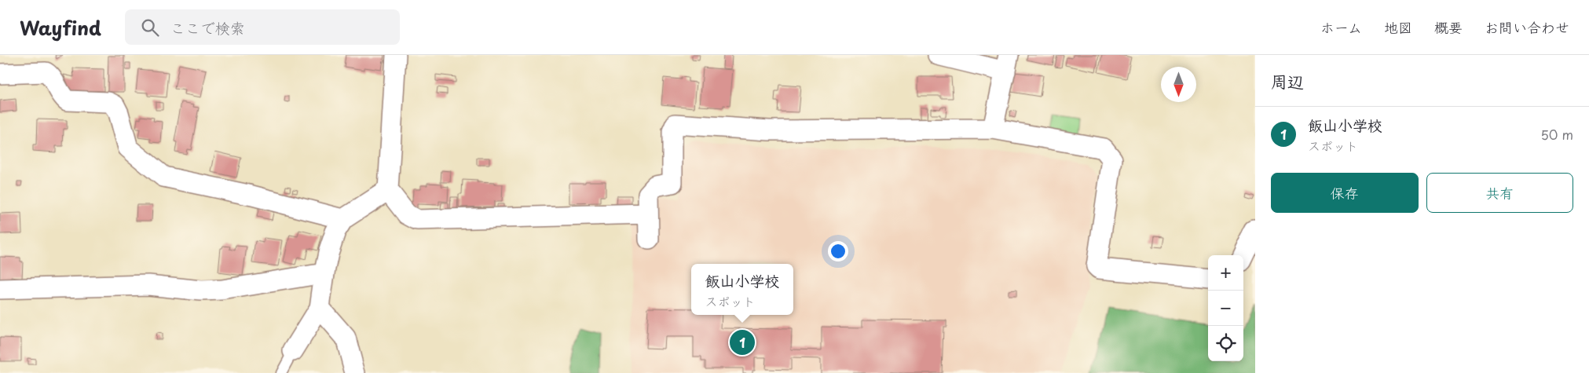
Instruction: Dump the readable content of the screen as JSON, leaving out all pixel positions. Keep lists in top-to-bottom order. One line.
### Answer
{"north":"bottom","page":{"header":"Wayfind","search":"ここで検索","nav":["ホーム","地図","概要","お問い合わせ"],"heading":"周辺","list":[{"mark":"1","name":"飯山小学校","note":"スポット","value":"50 m"}],"buttons":["保存","共有"],"map_buttons":["+","−"],"popup":["飯山小学校","スポット"],"pins":"1"}}
